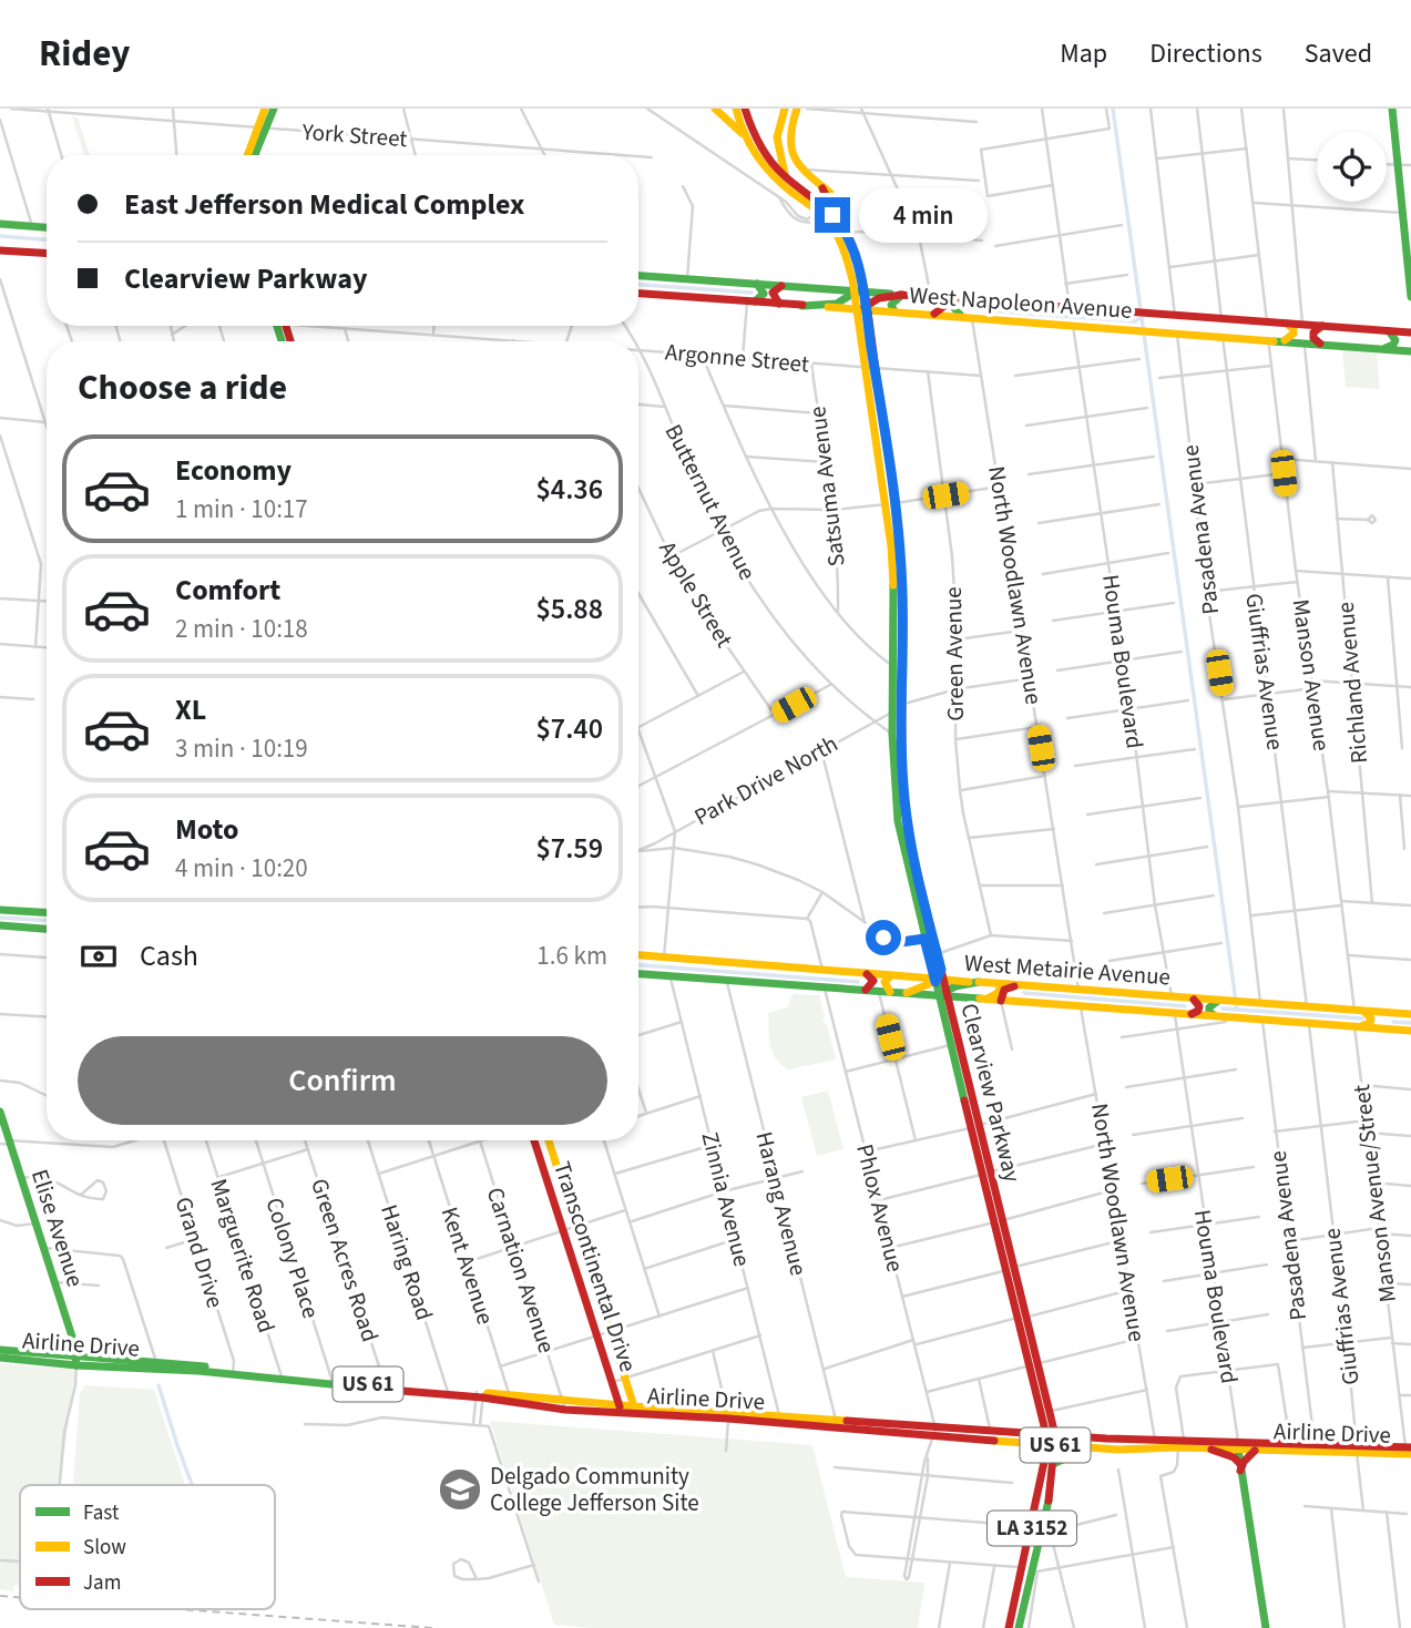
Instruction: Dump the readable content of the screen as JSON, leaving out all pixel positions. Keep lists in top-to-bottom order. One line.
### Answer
{"streets":{"main road":["West Napoleon Avenue","West Metairie Avenue","Clearview Parkway","Elise Avenue","Transcontinental Drive","Airline Drive","US 61","LA 3152"],"street":["York Street","Argonne Street","Satsuma Avenue","Butternut Avenue","Pasadena Avenue","North Woodlawn Avenue","Apple Street","Green Avenue","Houma Boulevard","Giuffrias Avenue","Manson Avenue","Richland Avenue","Park Drive North","Manson Avenue/Street","Zinnia Avenue","Harang Avenue","Phlox Avenue","Grand Drive","Marguerite Road","Colony Place","Green Acres Road","Haring Road","Kent Avenue","Carnation Avenue"]},"crossings":[["West Napoleon Avenue","Pasadena Avenue"],["West Napoleon Avenue","North Woodlawn Avenue"],["West Napoleon Avenue","Houma Boulevard"],["West Napoleon Avenue","Giuffrias Avenue"],["West Napoleon Avenue","Manson Avenue"],["Argonne Street","Satsuma Avenue"],["Argonne Street","Butternut Avenue"],["Argonne Street","North Woodlawn Avenue"],["Argonne Street","Green Avenue"],["Butternut Avenue","Park Drive North"],["Butternut Avenue","Clearview Parkway"],["Pasadena Avenue","West Metairie Avenue"],["Pasadena Avenue","Airline Drive"],["North Woodlawn Avenue","West Metairie Avenue"],["North Woodlawn Avenue","Airline Drive"],["Houma Boulevard","West Metairie Avenue"],["Houma Boulevard","Airline Drive"],["Giuffrias Avenue","West Metairie Avenue"],["Giuffrias Avenue","Airline Drive"],["Manson Avenue","West Metairie Avenue"],["West Metairie Avenue","Clearview Parkway"],["West Metairie Avenue","Manson Avenue/Street"],["West Metairie Avenue","Zinnia Avenue"],["West Metairie Avenue","Harang Avenue"],["West Metairie Avenue","Phlox Avenue"],["Clearview Parkway","Airline Drive"],["Clearview Parkway","LA 3152"],["Manson Avenue/Street","Airline Drive"],["Zinnia Avenue","Airline Drive"],["Harang Avenue","Airline Drive"],["Phlox Avenue","Airline Drive"],["Elise Avenue","Airline Drive"],["Grand Drive","Airline Drive"],["Marguerite Road","Airline Drive"],["Colony Place","Airline Drive"],["Green Acres Road","Airline Drive"],["Haring Road","Airline Drive"],["Kent Avenue","Airline Drive"],["Transcontinental Drive","Airline Drive"],["Carnation Avenue","Airline Drive"],["Airline Drive","LA 3152"]],"places":{"school or university":["Delgado Community College Jefferson Site"]},"legend":["Fast","Slow","Jam"],"page":{"header":"Ridey","nav":["Map","Directions","Saved"],"banner":["East Jefferson Medical Complex","Clearview Parkway"],"bubble":"4 min","heading":"Choose a ride","list":[{"name":"Economy","note":"1 min · 10:17","value":"$4.36"},{"name":"Comfort","note":"2 min · 10:18","value":"$5.88"},{"name":"XL","note":"3 min · 10:19","value":"$7.40"},{"name":"Moto","note":"4 min · 10:20","value":"$7.59"}],"pay":["Cash","1.6 km"],"buttons":"Confirm"}}
